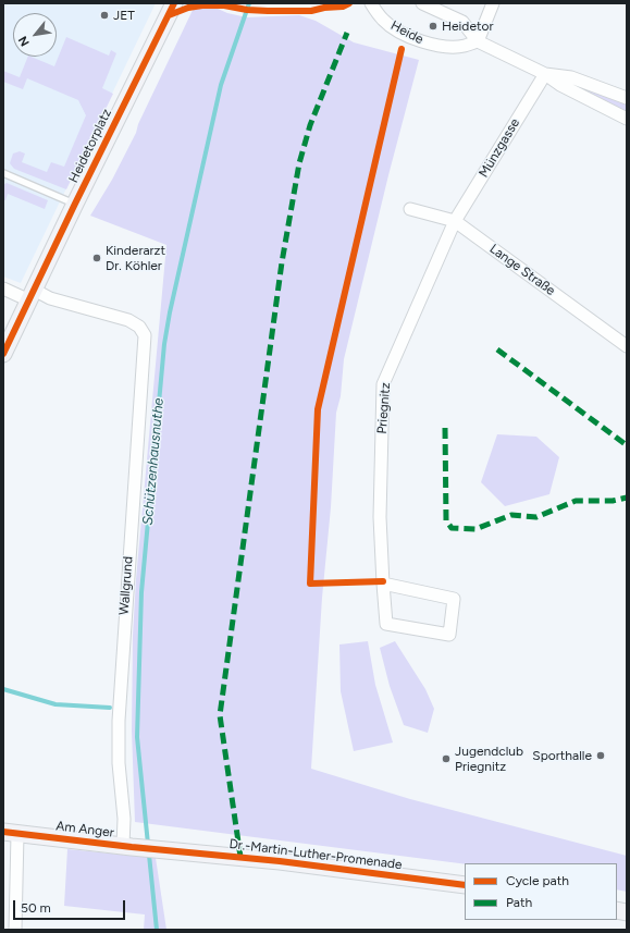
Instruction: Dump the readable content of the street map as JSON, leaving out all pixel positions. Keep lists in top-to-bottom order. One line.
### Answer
{"streets":{"street":["Heide","Heidetorplatz","Münzgasse","Lange Straße","Priegnitz","Wallgrund","Am Anger","Dr.-Martin-Luther-Promenade"]},"crossings":[["Heidetorplatz","Wallgrund"],["Münzgasse","Lange Straße"],["Münzgasse","Priegnitz"],["Lange Straße","Priegnitz"],["Wallgrund","Am Anger"],["Am Anger","Dr.-Martin-Luther-Promenade"]],"water":["Schützenhausnuthe"],"places":["JET","Heidetor","Kinderarzt Dr. Köhler","Sporthalle","Jugendclub Priegnitz"],"legend":["Cycle path","Path"],"scale_bar":"50 m","north":"bottom left"}
